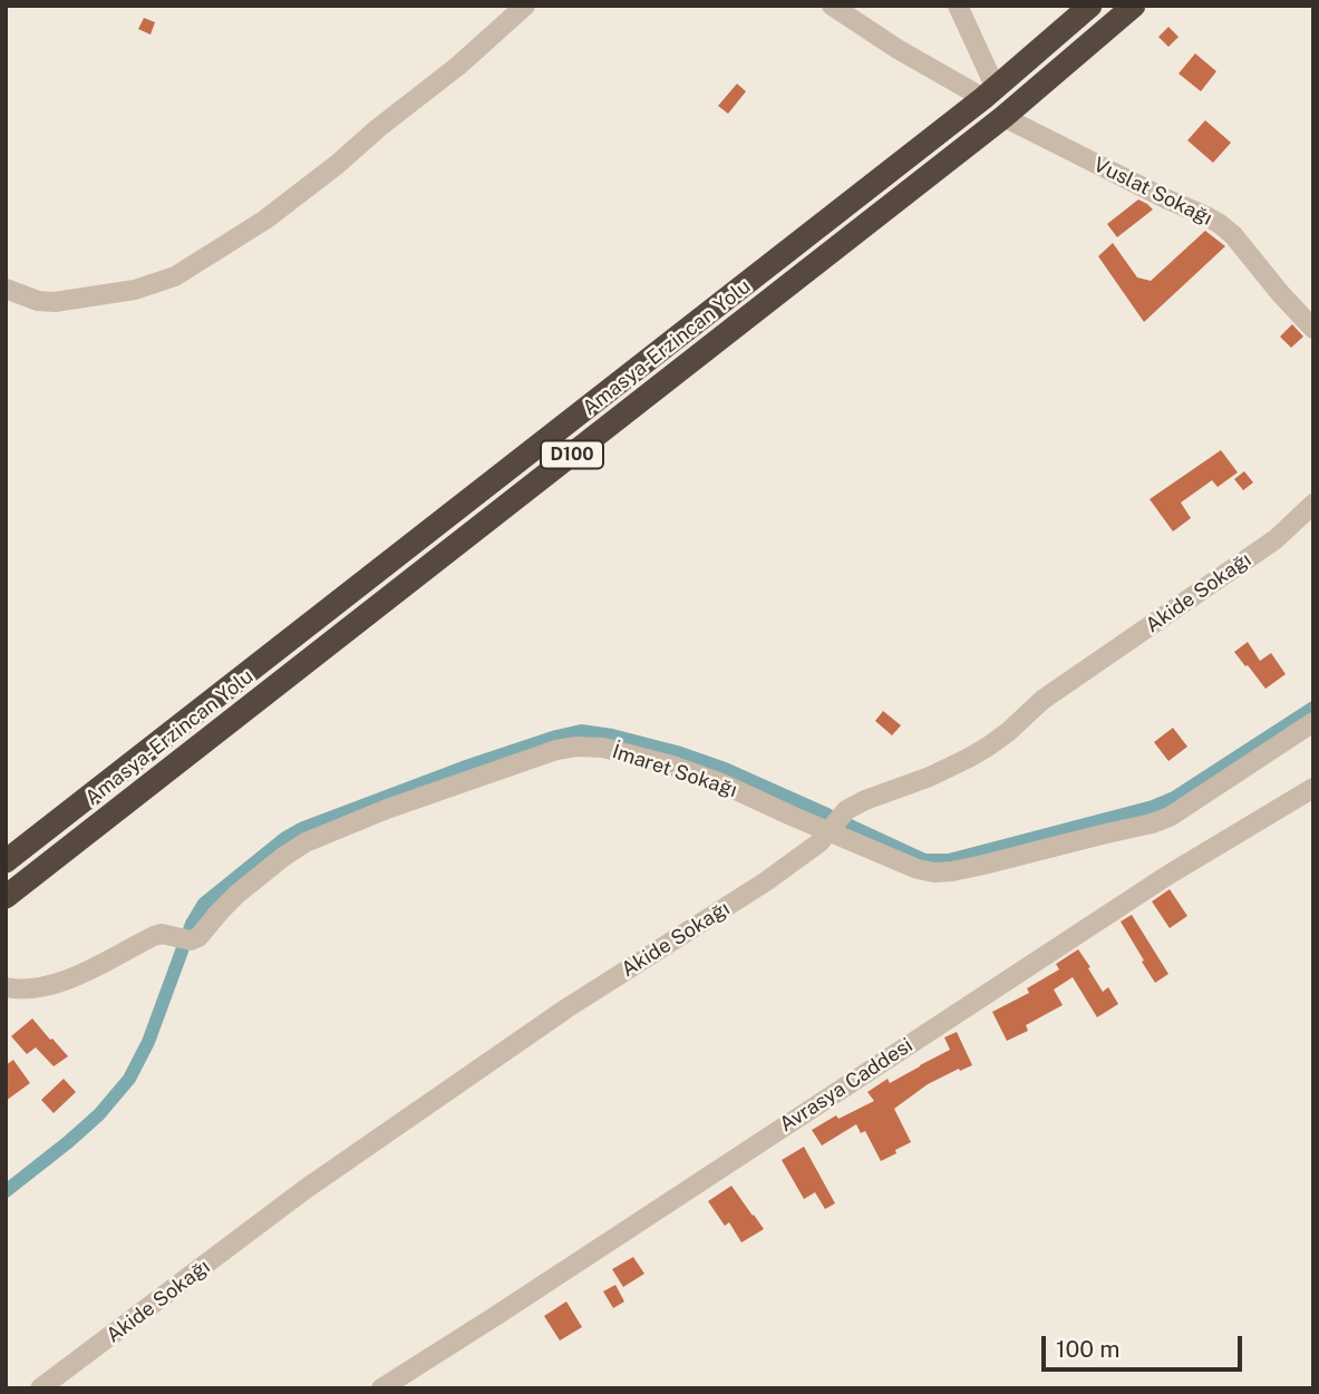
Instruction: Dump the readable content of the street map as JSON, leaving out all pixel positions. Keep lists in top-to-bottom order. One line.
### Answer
{"streets":{"highway":["Amasya-Erzincan Yolu","D100"],"street":["Vuslat Sokağı","Akide Sokağı","İmaret Sokağı","Avrasya Caddesi"]},"crossings":[["Vuslat Sokağı","Amasya-Erzincan Yolu"],["Akide Sokağı","İmaret Sokağı"]],"scale_bar":"100 m"}
